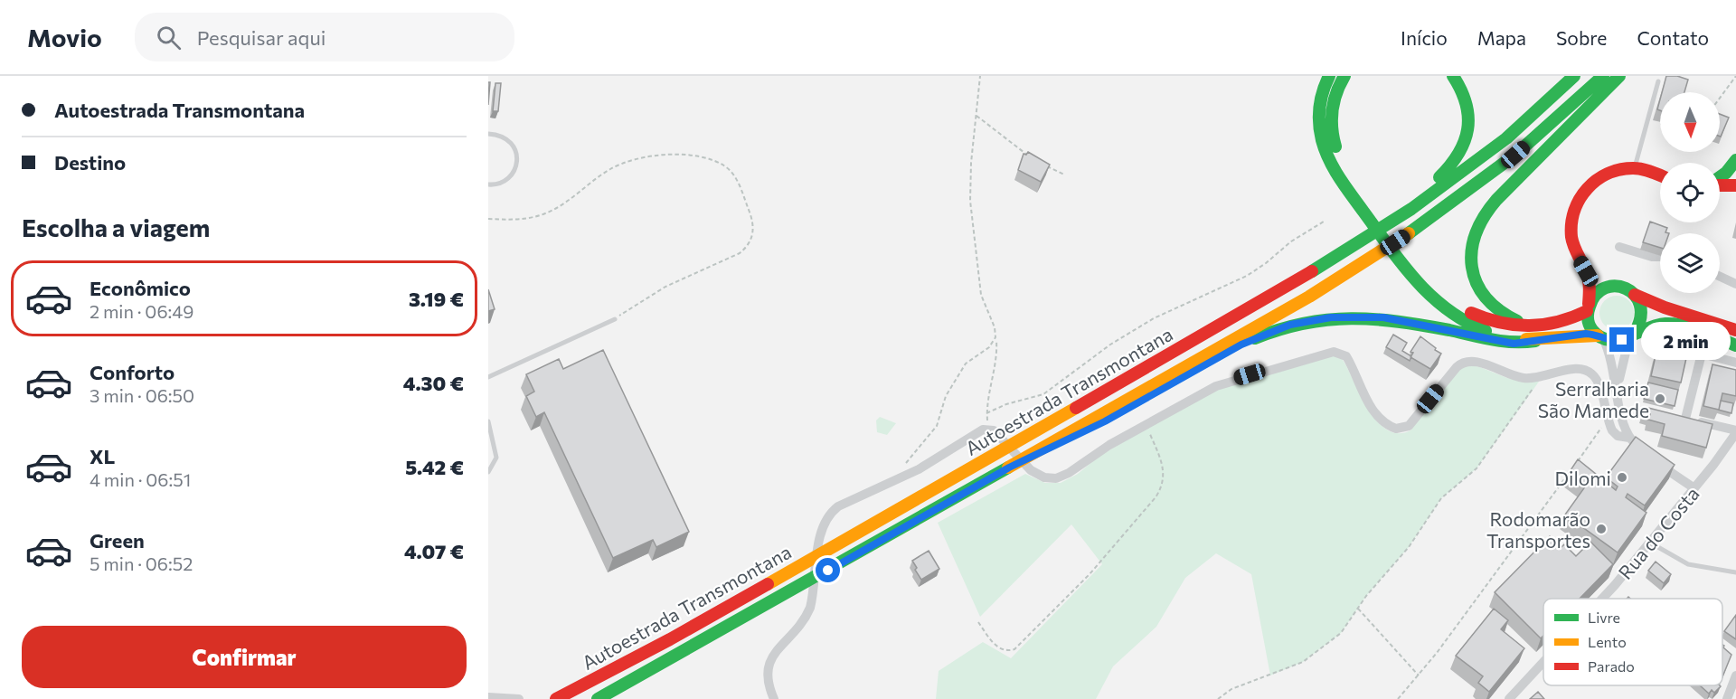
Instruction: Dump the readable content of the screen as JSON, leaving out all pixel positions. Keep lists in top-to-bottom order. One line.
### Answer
{"streets":{"main road":["Autoestrada Transmontana"],"street":["Rua do Costa"]},"places":["Serralharia São Mamede","Dilomi","Rodomarão Transportes"],"legend":["Livre","Lento","Parado"],"north":"bottom","page":{"header":"Movio","search":"Pesquisar aqui","nav":["Início","Mapa","Sobre","Contato"],"banner":["Autoestrada Transmontana","Destino"],"heading":"Escolha a viagem","list":[{"name":"Econômico","note":"2 min · 06:49","value":"3.19 €"},{"name":"Conforto","note":"3 min · 06:50","value":"4.30 €"},{"name":"XL","note":"4 min · 06:51","value":"5.42 €"},{"name":"Green","note":"5 min · 06:52","value":"4.07 €"}],"bubble":"2 min","buttons":"Confirmar"}}
